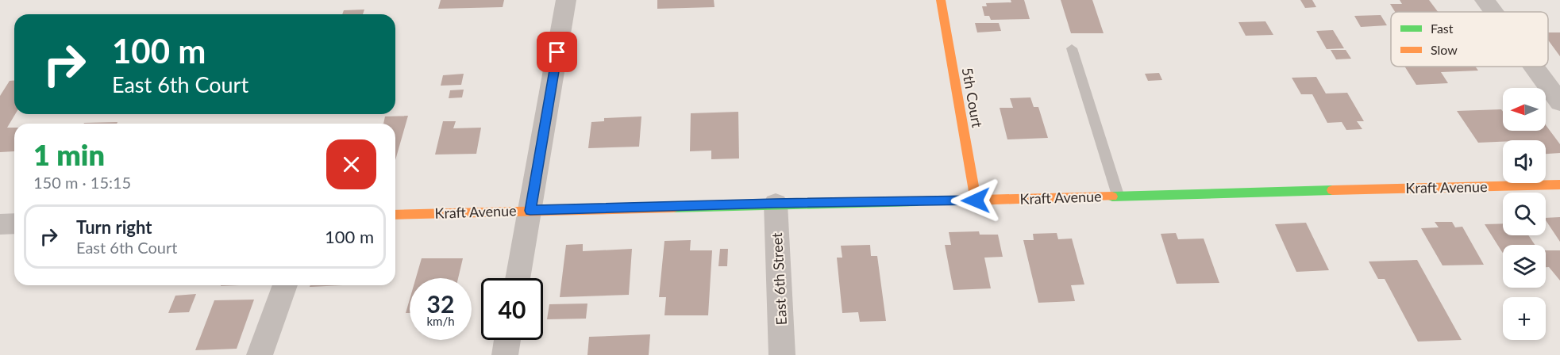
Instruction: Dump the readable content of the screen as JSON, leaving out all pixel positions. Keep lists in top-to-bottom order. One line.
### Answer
{"streets":{"street":["5th Court","Kraft Avenue","East 6th Street"]},"crossings":[["5th Court","Kraft Avenue"],["Kraft Avenue","East 6th Street"]],"legend":["Fast","Slow"],"north":"left","page":{"turn":["100 m","East 6th Court"],"map_buttons":"+","heading":["1 min","150 m · 15:15"],"list":[{"name":"Turn right","note":"East 6th Court","value":"100 m"}],"speed":"32 km/h","limit":"40"}}
